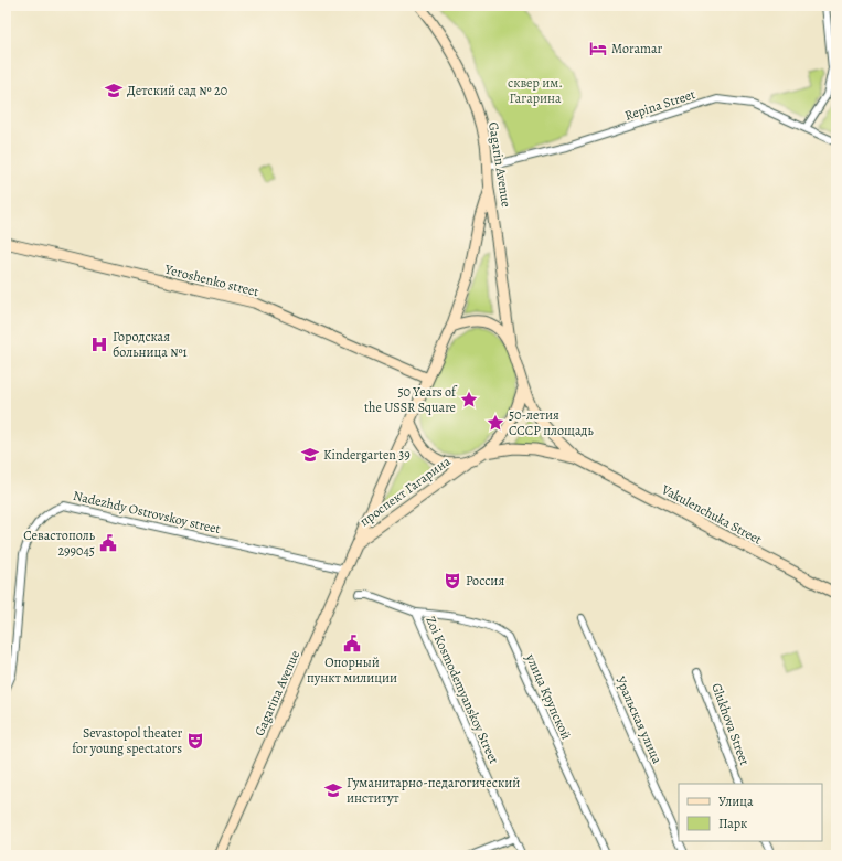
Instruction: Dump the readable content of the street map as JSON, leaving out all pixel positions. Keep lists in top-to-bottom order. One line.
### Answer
{"streets":{"main road":["Gagarin Avenue","Yeroshenko street","проспект Гагарина","Vakulenchuka Street","Gagarina Avenue"],"street":["Repina Street","Nadezhdy Ostrovskoy street","Zoi Kosmodemyanskoy Street","улица Крупской","Уральская улица","Glukhova Street"]},"crossings":[["Repina Street","Gagarin Avenue"],["Gagarin Avenue","Yeroshenko street"],["Gagarin Avenue","проспект Гагарина"],["Gagarin Avenue","Vakulenchuka Street"],["Yeroshenko street","проспект Гагарина"],["Yeroshenko street","Vakulenchuka Street"],["проспект Гагарина","Vakulenchuka Street"],["проспект Гагарина","Gagarina Avenue"],["Nadezhdy Ostrovskoy street","Gagarina Avenue"],["Zoi Kosmodemyanskoy Street","улица Крупской"]],"parks":["сквер им. Гагарина"],"places":{"hotel":["Moramar"],"school or university":["Детский сад № 20","Kindergarten 39","Гуманитарно-педагогический институт"],"hospital":["Городская больница №1"],"place":["50 Years of the USSR Square","50-летия СССР площадь"],"public building":["Севастополь 299045","Опорный пункт милиции"],"theatre":["Россия","Sevastopol theater for young spectators"]},"legend":["Улица","Парк"]}
